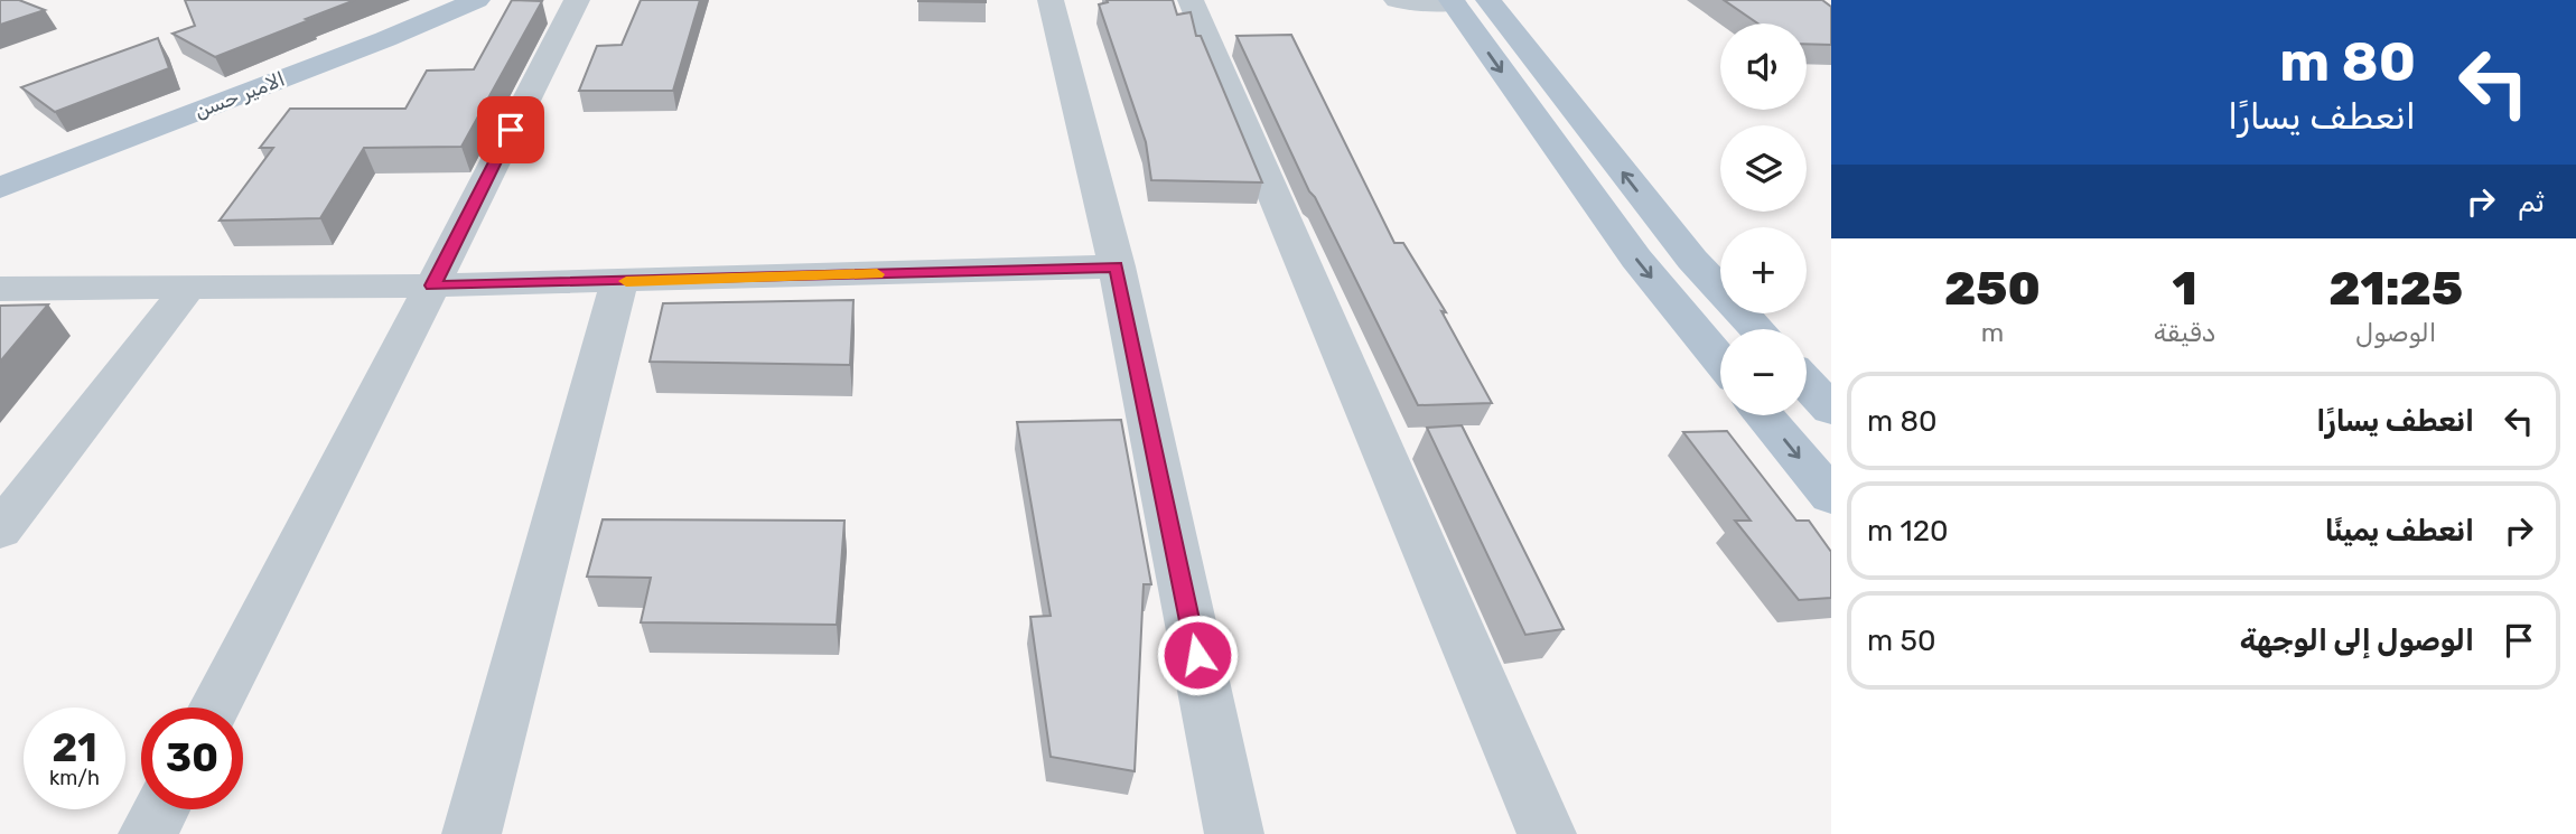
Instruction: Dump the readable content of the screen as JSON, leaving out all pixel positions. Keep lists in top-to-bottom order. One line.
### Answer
{"streets":{"main road":["الامير حسن"]},"page":{"turn":["80 m","انعطف يسارًا"],"map_buttons":["+","−"],"then":"ثم","eta":["21:25","الوصول","1","دقيقة","250","m"],"list":[{"name":"انعطف يسارًا","value":"80 m"},{"name":"انعطف يمينًا","value":"120 m"},{"name":"الوصول إلى الوجهة","value":"50 m"}],"speed":"21 km/h","limit":"30"}}
